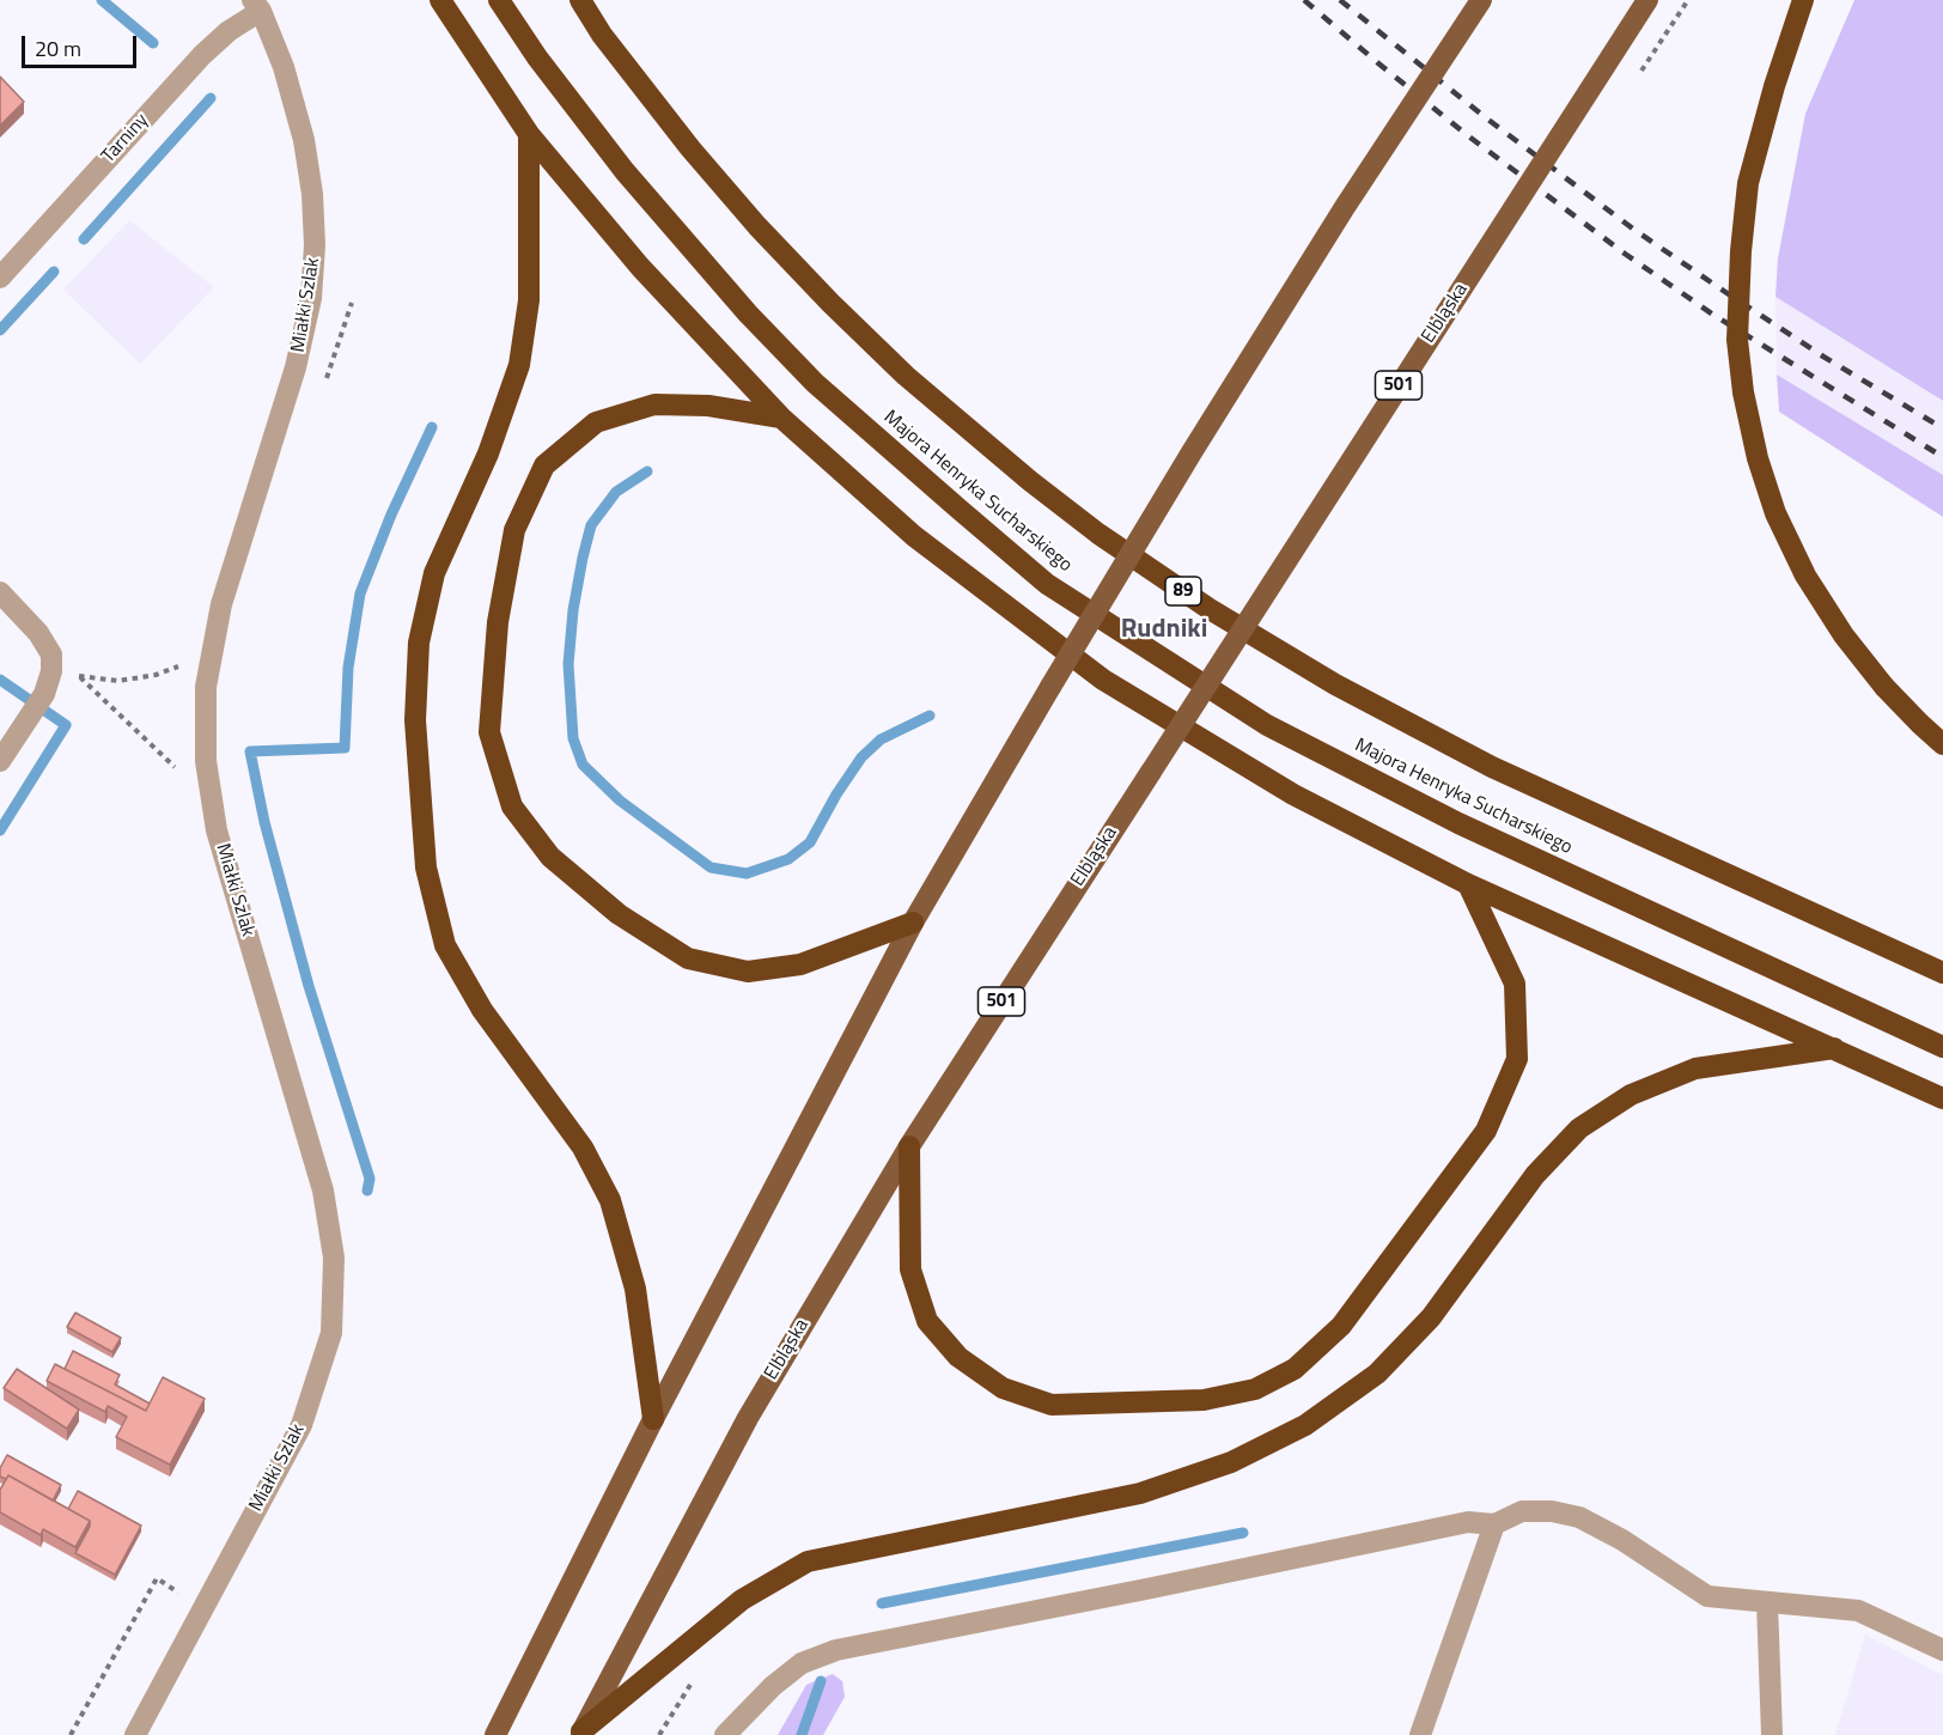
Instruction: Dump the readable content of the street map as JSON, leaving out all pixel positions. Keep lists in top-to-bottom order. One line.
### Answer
{"streets":{"highway":["Majora Henryka Sucharskiego","89"],"main road":["Elbląska","501"],"street":["Tarniny","Miałki Szlak"]},"crossings":[["Tarniny","Miałki Szlak"]],"districts":["Rudniki"],"scale_bar":"20 m"}
